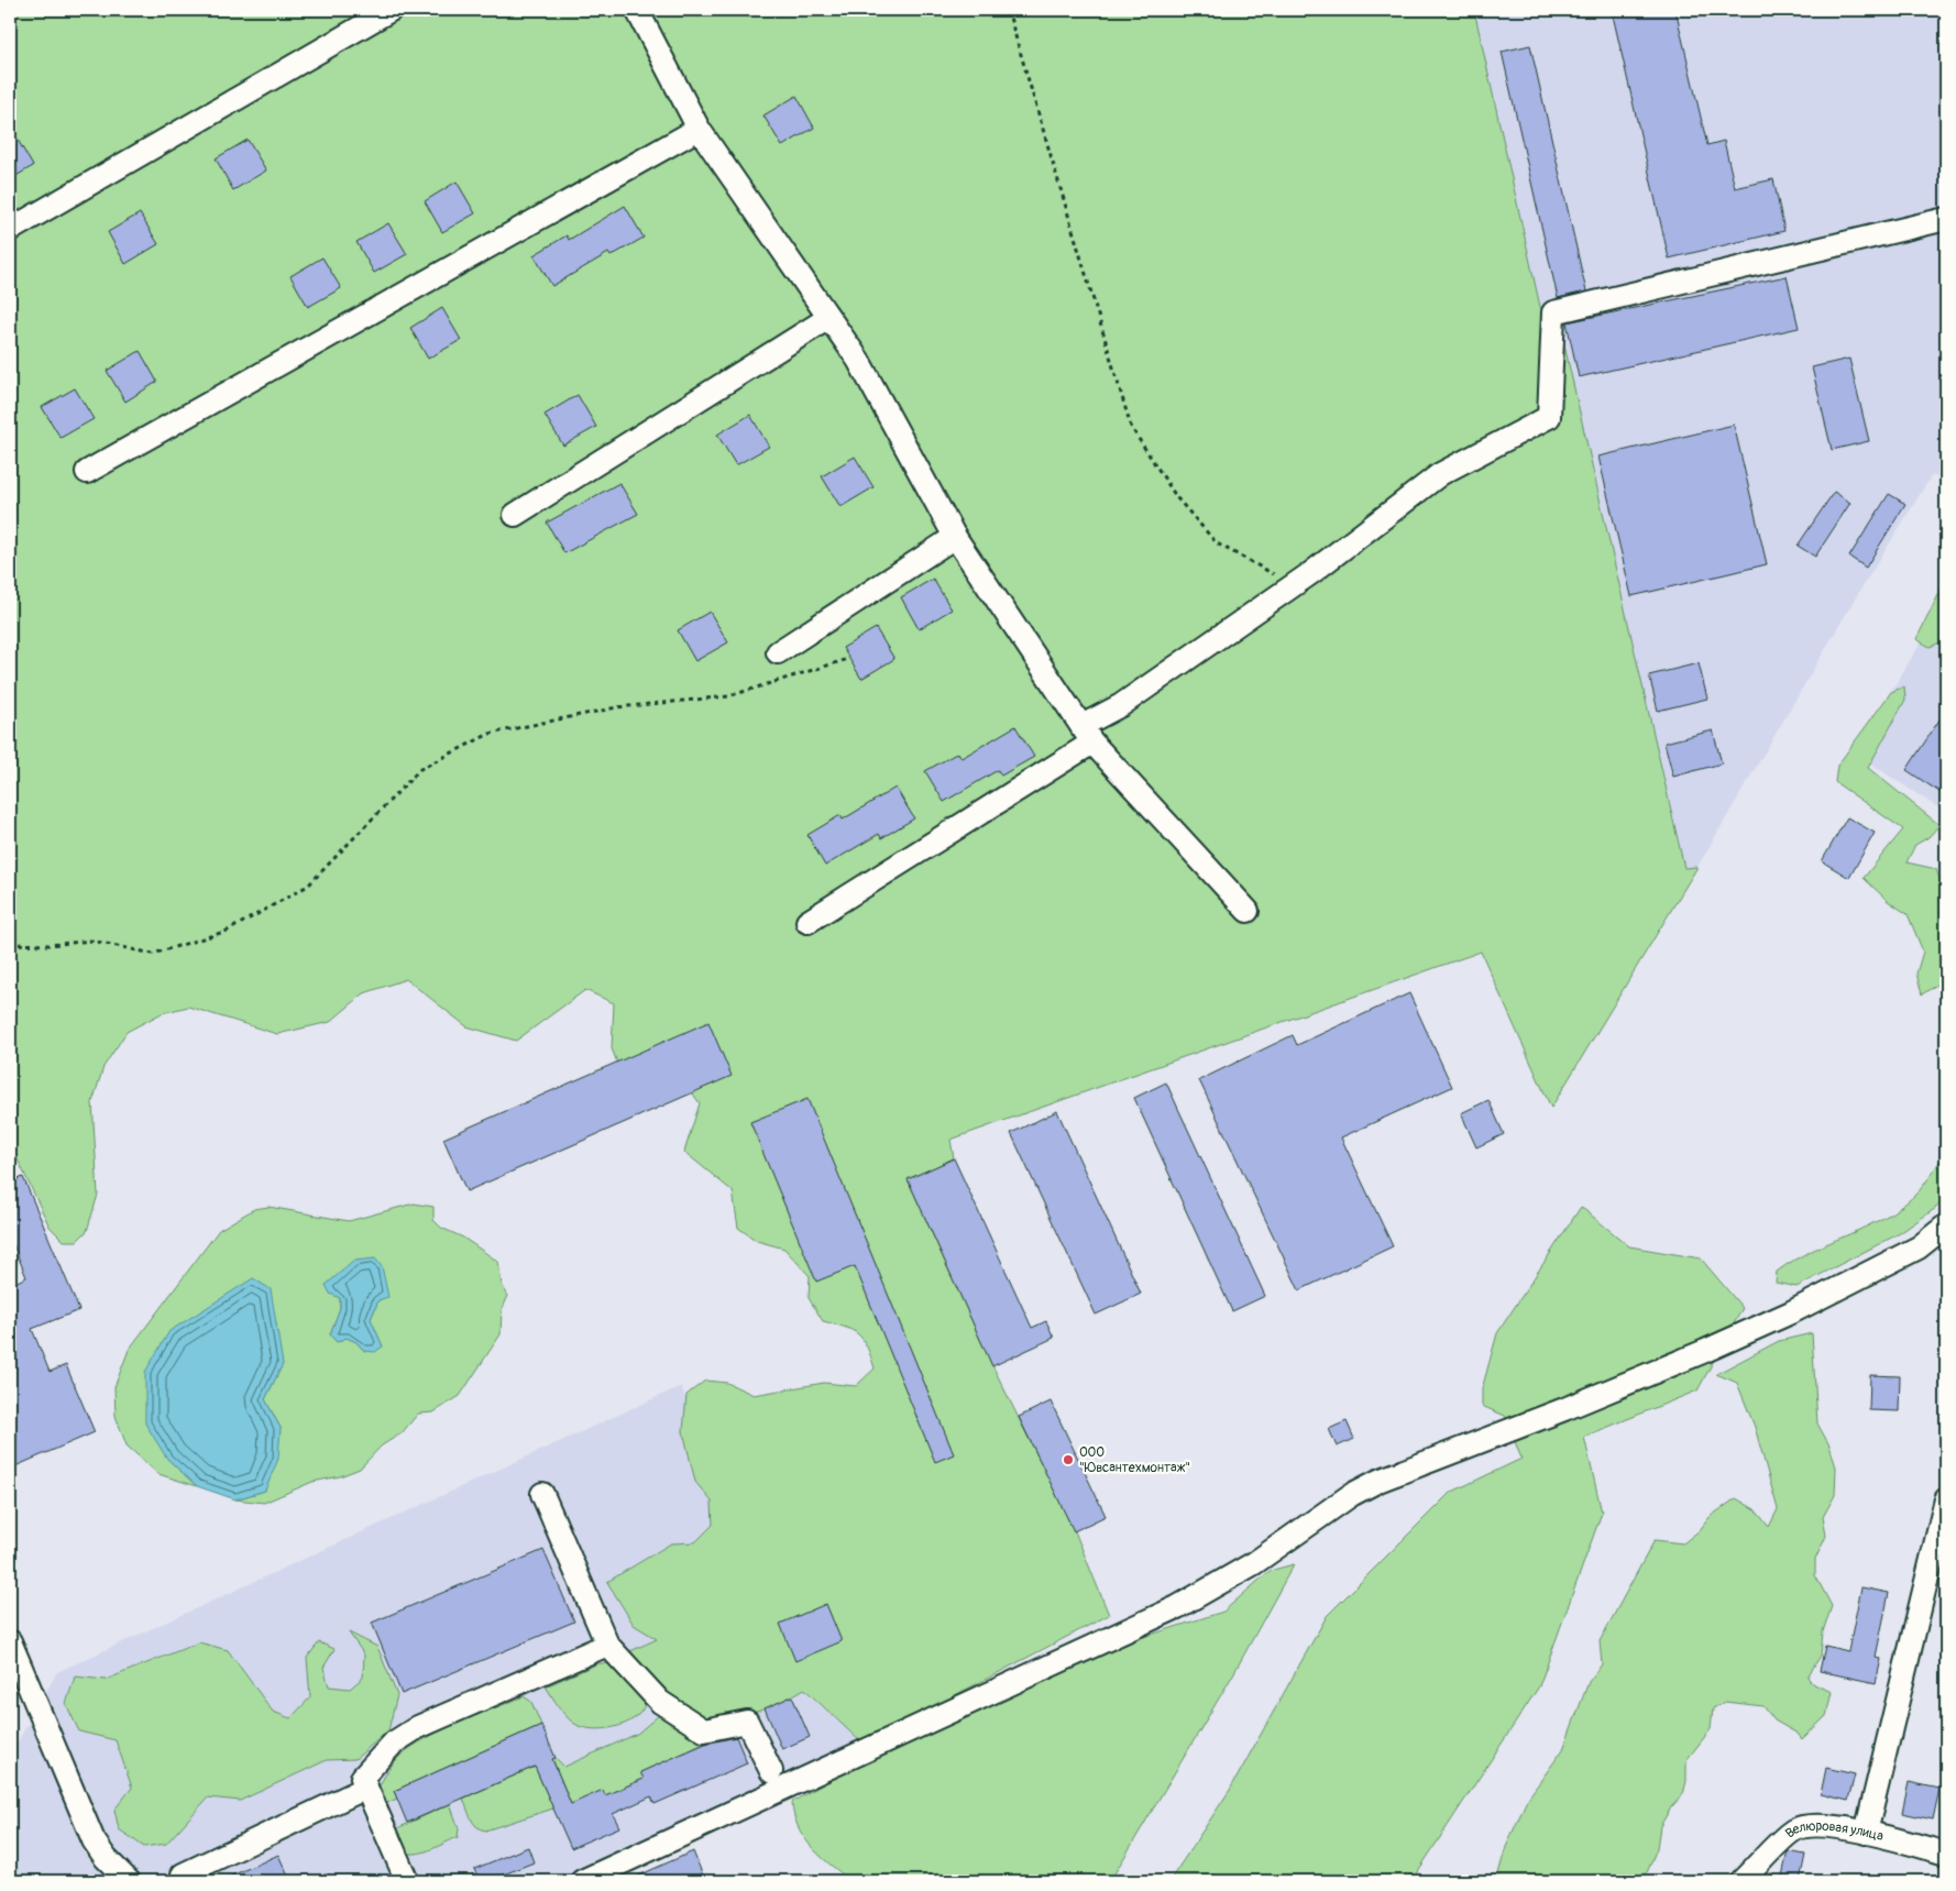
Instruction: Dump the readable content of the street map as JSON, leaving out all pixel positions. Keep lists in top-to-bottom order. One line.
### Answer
{"streets":{"street":["Велюровая улица"]},"places":["ООО \"Ювсантехмонтаж\""]}
